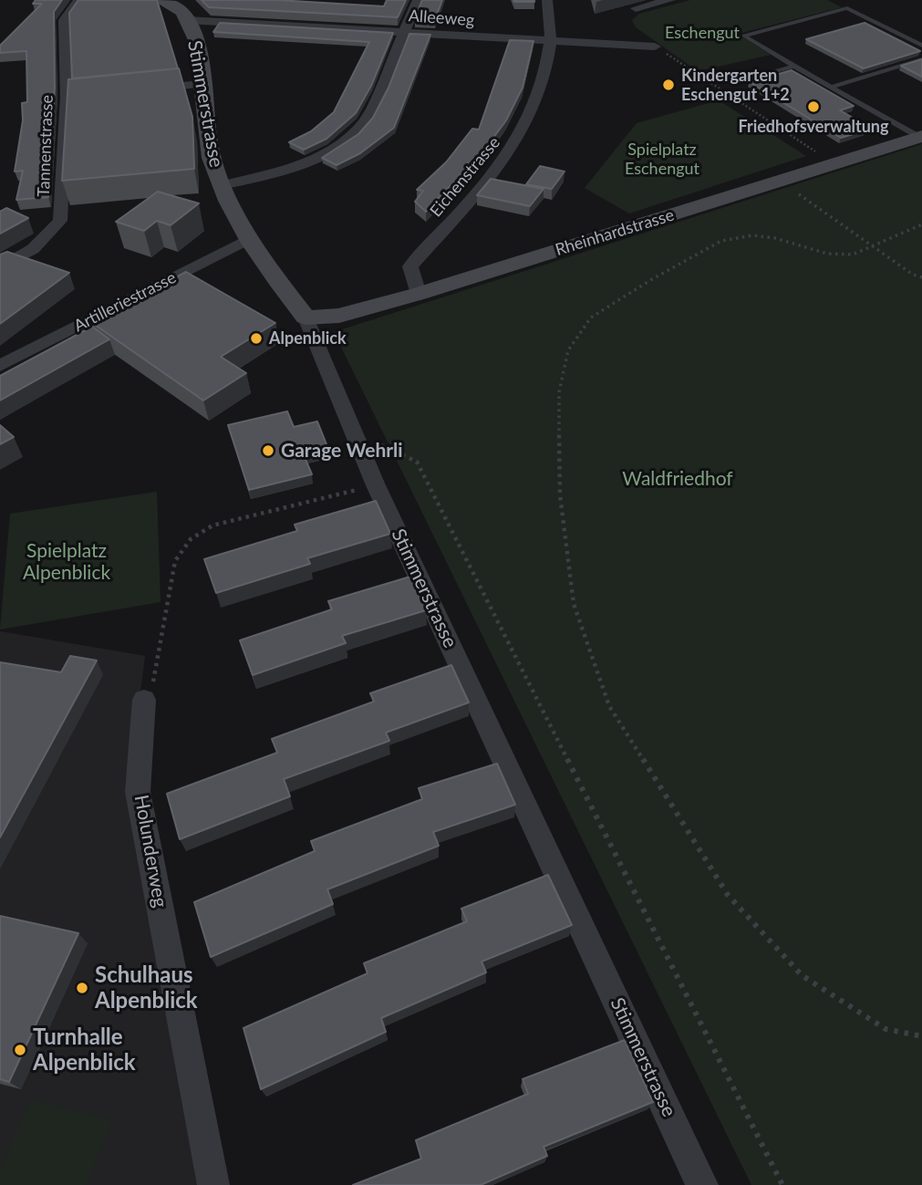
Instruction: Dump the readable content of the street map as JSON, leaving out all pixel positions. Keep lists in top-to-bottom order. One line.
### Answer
{"streets":{"street":["Alleeweg","Stimmerstrasse","Tannenstrasse","Eichenstrasse","Rheinhardstrasse","Artilleriestrasse","Holunderweg"]},"crossings":[["Alleeweg","Stimmerstrasse"],["Alleeweg","Eichenstrasse"],["Stimmerstrasse","Rheinhardstrasse"],["Stimmerstrasse","Artilleriestrasse"],["Eichenstrasse","Rheinhardstrasse"]],"parks":["Eschengut","Spielplatz Eschengut","Waldfriedhof","Spielplatz Alpenblick"],"places":["Kindergarten Eschengut 1+2","Friedhofsverwaltung","Alpenblick","Garage Wehrli","Schulhaus Alpenblick","Turnhalle Alpenblick"]}
